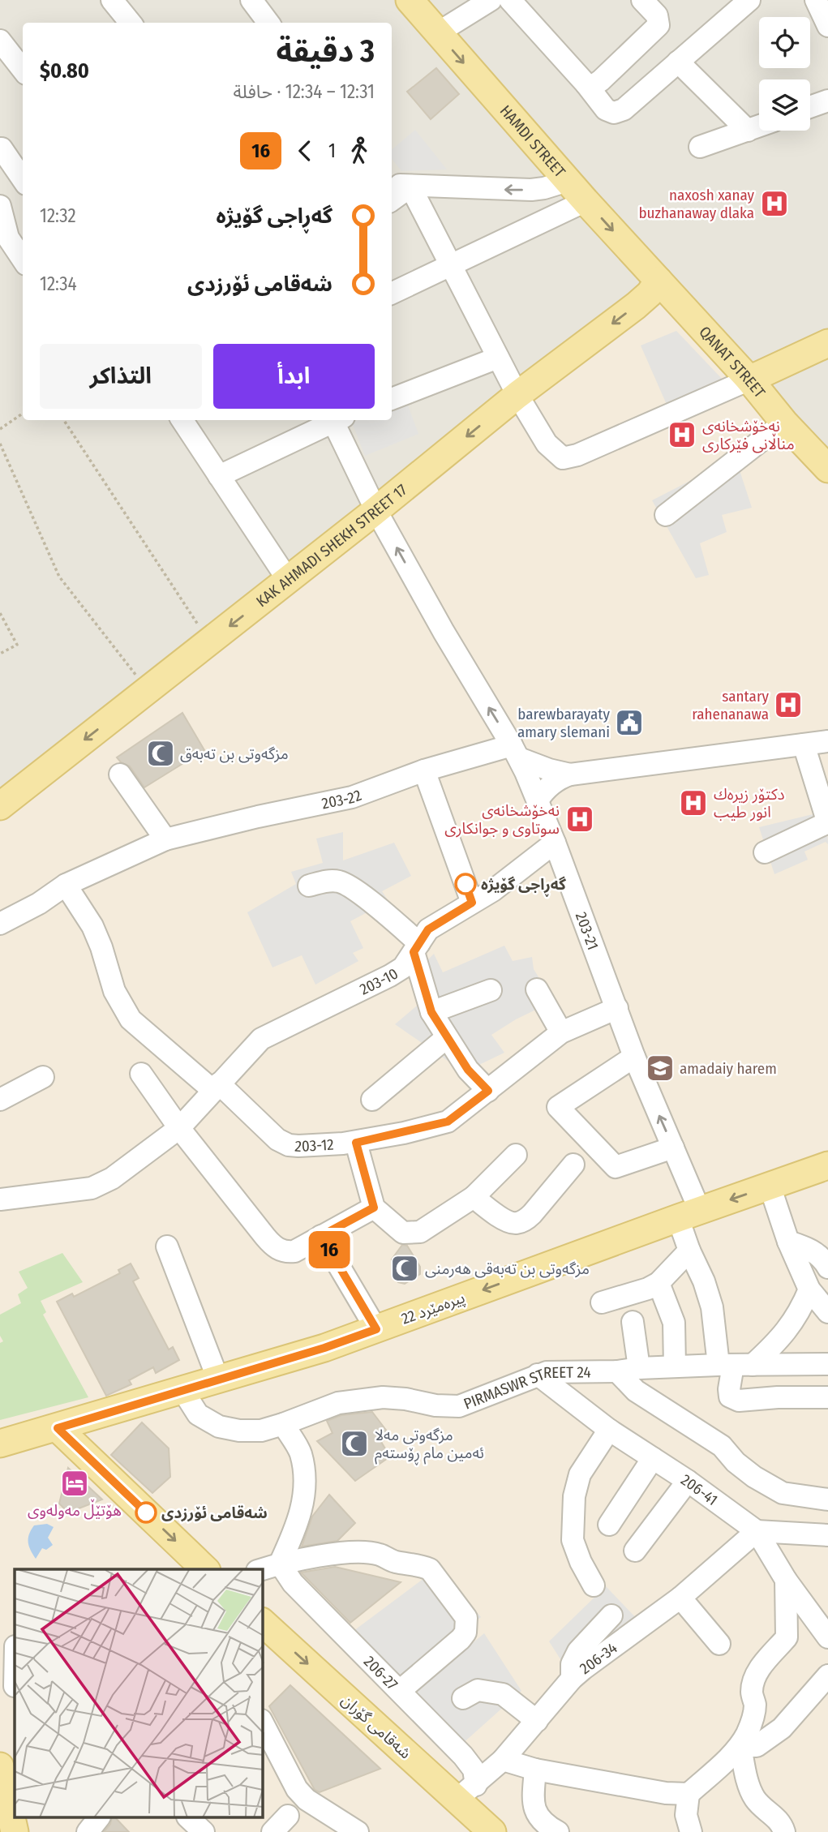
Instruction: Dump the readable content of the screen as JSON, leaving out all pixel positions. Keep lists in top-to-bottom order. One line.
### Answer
{"streets":{"main road":["HAMDI STREET","QANAT STREET","KAK AHMADI SHEKH STREET 17","22 پیرەمێرد","شەقامی گۆران"],"street":["203-22","203-21","203-10","203-12","PIRMASWR STREET 24","206-41","206-34","206-27"]},"crossings":[["HAMDI STREET","QANAT STREET"],["HAMDI STREET","KAK AHMADI SHEKH STREET 17"],["QANAT STREET","KAK AHMADI SHEKH STREET 17"],["KAK AHMADI SHEKH STREET 17","203-21"],["203-22","203-21"],["203-22","203-12"],["203-21","203-10"],["203-21","203-12"],["203-21","22 پیرەمێرد"],["203-21","PIRMASWR STREET 24"],["203-10","203-12"],["22 پیرەمێرد","PIRMASWR STREET 24"],["PIRMASWR STREET 24","206-41"],["206-41","206-34"],["206-34","206-27"],["206-34","شەقامی گۆران"],["206-27","شەقامی گۆران"]],"one_way":["HAMDI STREET","KAK AHMADI SHEKH STREET 17","22 پیرەمێرد","شەقامی گۆران"],"places":{"hospital":["naxosh xanay buzhanaway dlaka","نەخۆشخانەی مناڵانی فێركاری","santary rahenanawa","دکتۆر زیرەك انور طیب","نەخۆشخانەی سوتاوی و جوانکاری"],"public building":["barewbarayaty amary slemani"],"mosque":["مزگەوتی بن تەبەق","مزگەوتی بن تەبەقی هەرمنی","مزگەوتی مەلا ئەمین مام ڕۆستەم"],"other":["گەڕاجی گۆیژە","شەقامی ئۆرزدی"],"school or university":["amadaiy harem"],"hotel":["هۆتێڵ مەولەوی"]},"lines":["bus line 16"],"page":{"on_map":"16","heading":["3 دقيقة","12:31 – 12:34 · حافلة","$0.80"],"legs":["1","16"],"list":[{"name":"گەڕاجی گۆیژە","value":"12:32"},{"name":"شەقامی ئۆرزدی","value":"12:34"}],"buttons":["ابدأ","التذاكر"]}}
